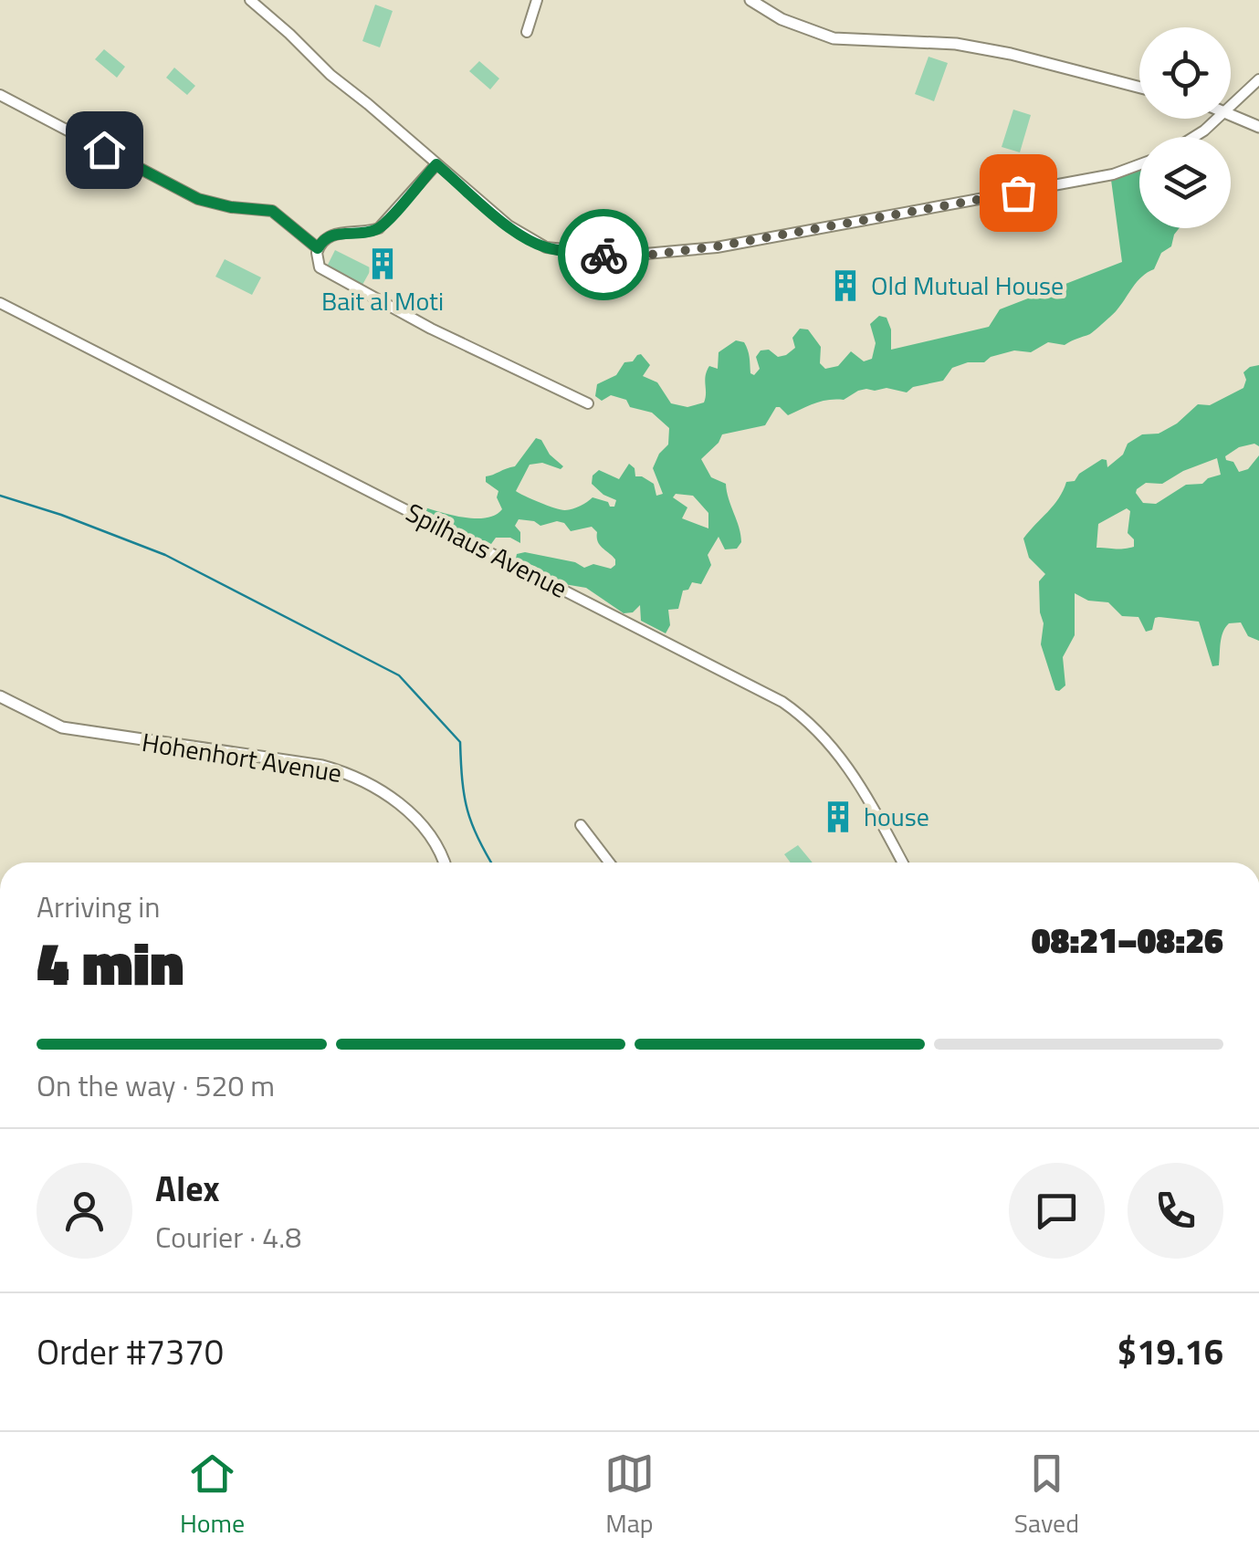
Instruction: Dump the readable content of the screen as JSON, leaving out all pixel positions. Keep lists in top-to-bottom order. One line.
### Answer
{"streets":{"street":["Spilhaus Avenue","Hohenhort Avenue"]},"places":{"building":["Bait al Moti","Old Mutual House","house"]},"page":{"heading":["4 min","Arriving in","08:21–08:26"],"panel":["Alex","Courier · 4.8","Order #7370","$19.16"],"bar":"On the way · 520 m","tabs":["Home","Map","Saved"]}}
